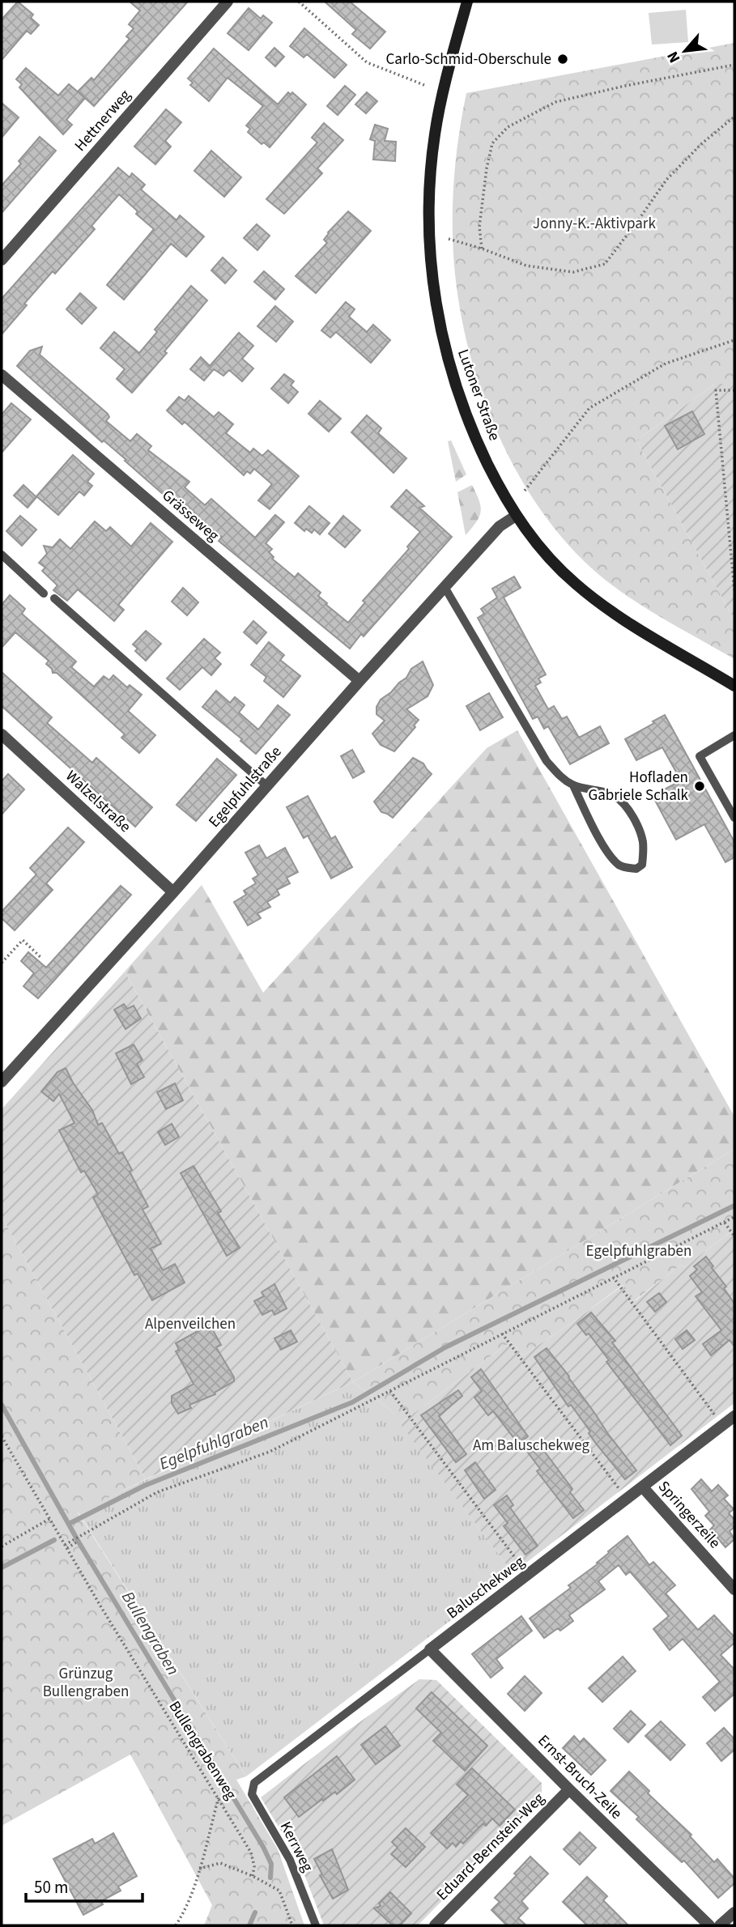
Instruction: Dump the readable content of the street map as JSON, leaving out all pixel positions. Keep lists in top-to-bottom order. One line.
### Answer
{"streets":{"street":["Hettnerweg","Lutoner Straße","Grässeweg","Egelpfuhlstraße","Walzelstraße","Springerzeile","Baluschekweg","Ernst-Bruch-Zeile","Eduard-Bernstein-Weg"],"lane":["Kerrweg"],"path":["Bullengrabenweg"]},"crossings":[["Lutoner Straße","Egelpfuhlstraße"],["Grässeweg","Egelpfuhlstraße"],["Egelpfuhlstraße","Walzelstraße"],["Springerzeile","Baluschekweg"],["Baluschekweg","Ernst-Bruch-Zeile"],["Baluschekweg","Kerrweg"],["Ernst-Bruch-Zeile","Eduard-Bernstein-Weg"]],"water":["Egelpfuhlgraben","Bullengraben"],"parks":["Jonny-K.-Aktivpark","Egelpfuhlgraben","Alpenveilchen","Am Baluschekweg","Grünzug Bullengraben"],"places":["Carlo-Schmid-Oberschule","Hofladen Gabriele Schalk"],"scale_bar":"50 m","north":"bottom left"}
